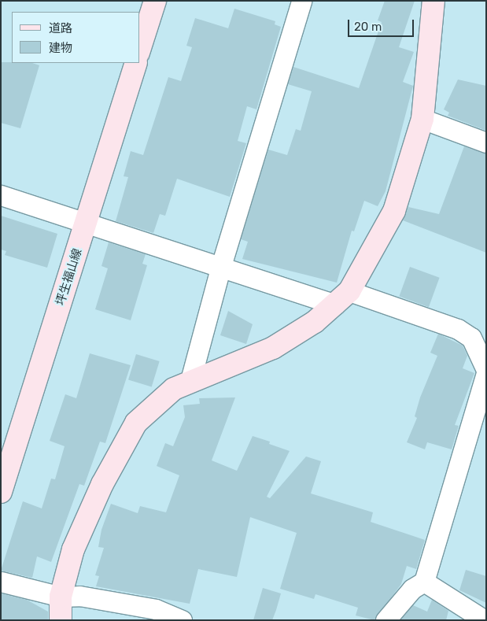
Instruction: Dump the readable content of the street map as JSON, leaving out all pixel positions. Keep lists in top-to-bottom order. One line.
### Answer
{"streets":{"street":["坪生福山線"]},"legend":["道路","建物"],"scale_bar":"20 m"}
